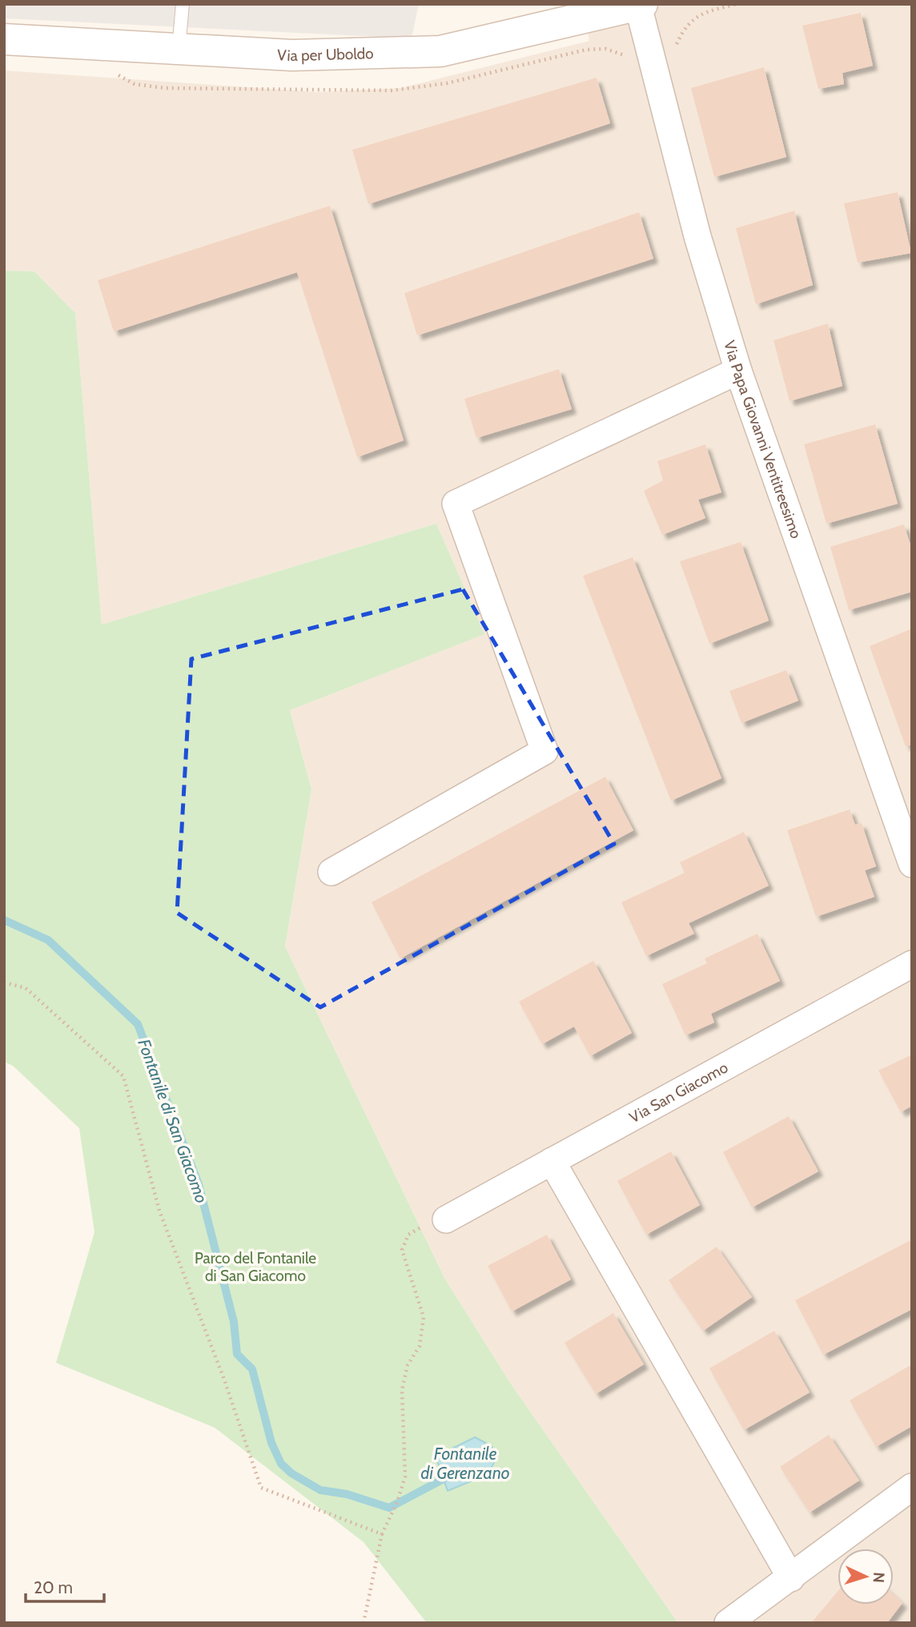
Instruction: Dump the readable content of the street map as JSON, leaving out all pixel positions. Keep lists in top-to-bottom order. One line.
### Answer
{"streets":{"street":["Via per Uboldo","Via Papa Giovanni Ventitreesimo","Via San Giacomo"]},"crossings":[["Via per Uboldo","Via Papa Giovanni Ventitreesimo"]],"water":["Fontanile di San Giacomo","Fontanile di Gerenzano"],"parks":["Parco del Fontanile di San Giacomo"],"scale_bar":"20 m","north":"right"}
